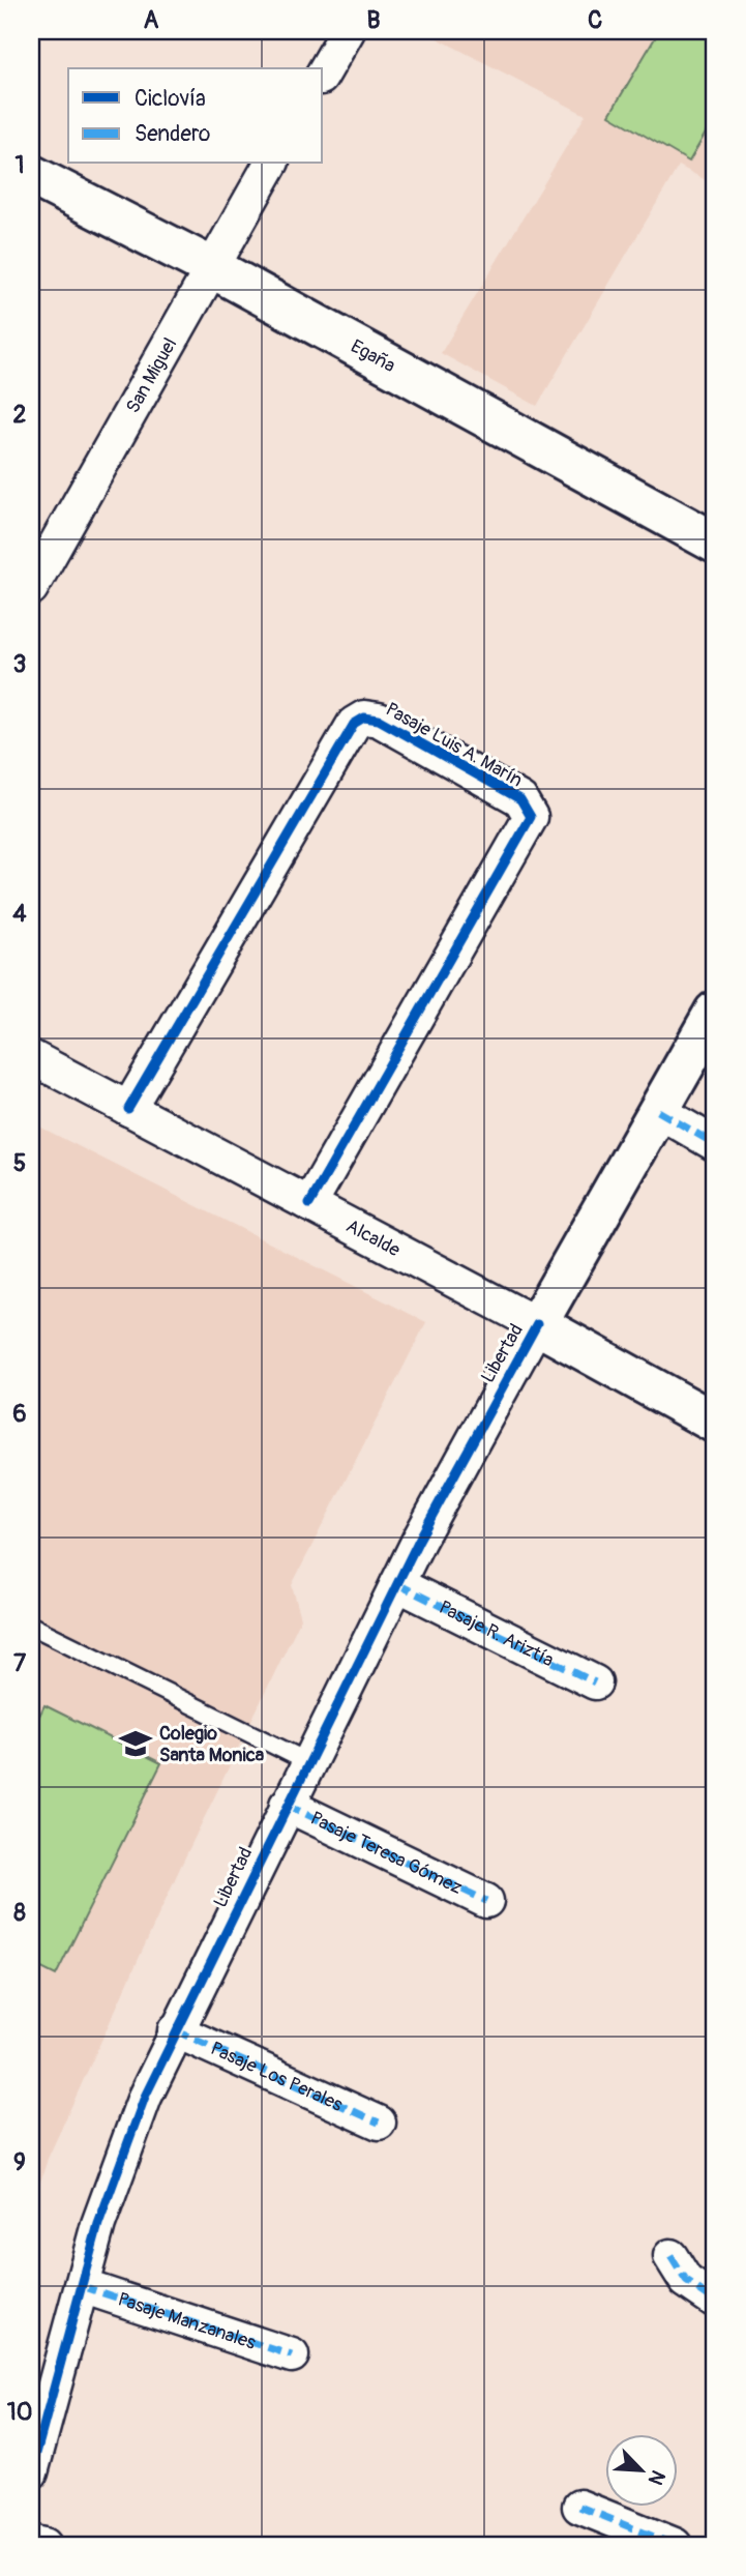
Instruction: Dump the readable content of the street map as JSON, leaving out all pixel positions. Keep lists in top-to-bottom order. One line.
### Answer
{"streets":{"street":["Egaña","San Miguel","Pasaje Luis A. Marín","Alcalde","Libertad","Pasaje R. Ariztía","Pasaje Teresa Gómez","Pasaje Los Perales","Pasaje Manzanales"]},"crossings":[["Egaña","San Miguel"],["Pasaje Luis A. Marín","Alcalde"],["Alcalde","Libertad"],["Libertad","Pasaje R. Ariztía"],["Libertad","Pasaje Teresa Gómez"],["Libertad","Pasaje Los Perales"],["Libertad","Pasaje Manzanales"]],"places":{"school or university":["Colegio Santa Monica"]},"legend":["Ciclovía","Sendero"],"north":"bottom right","grid":{"columns":["A","B","C"],"rows":["1","2","3","4","5","6","7","8","9","10"]}}
